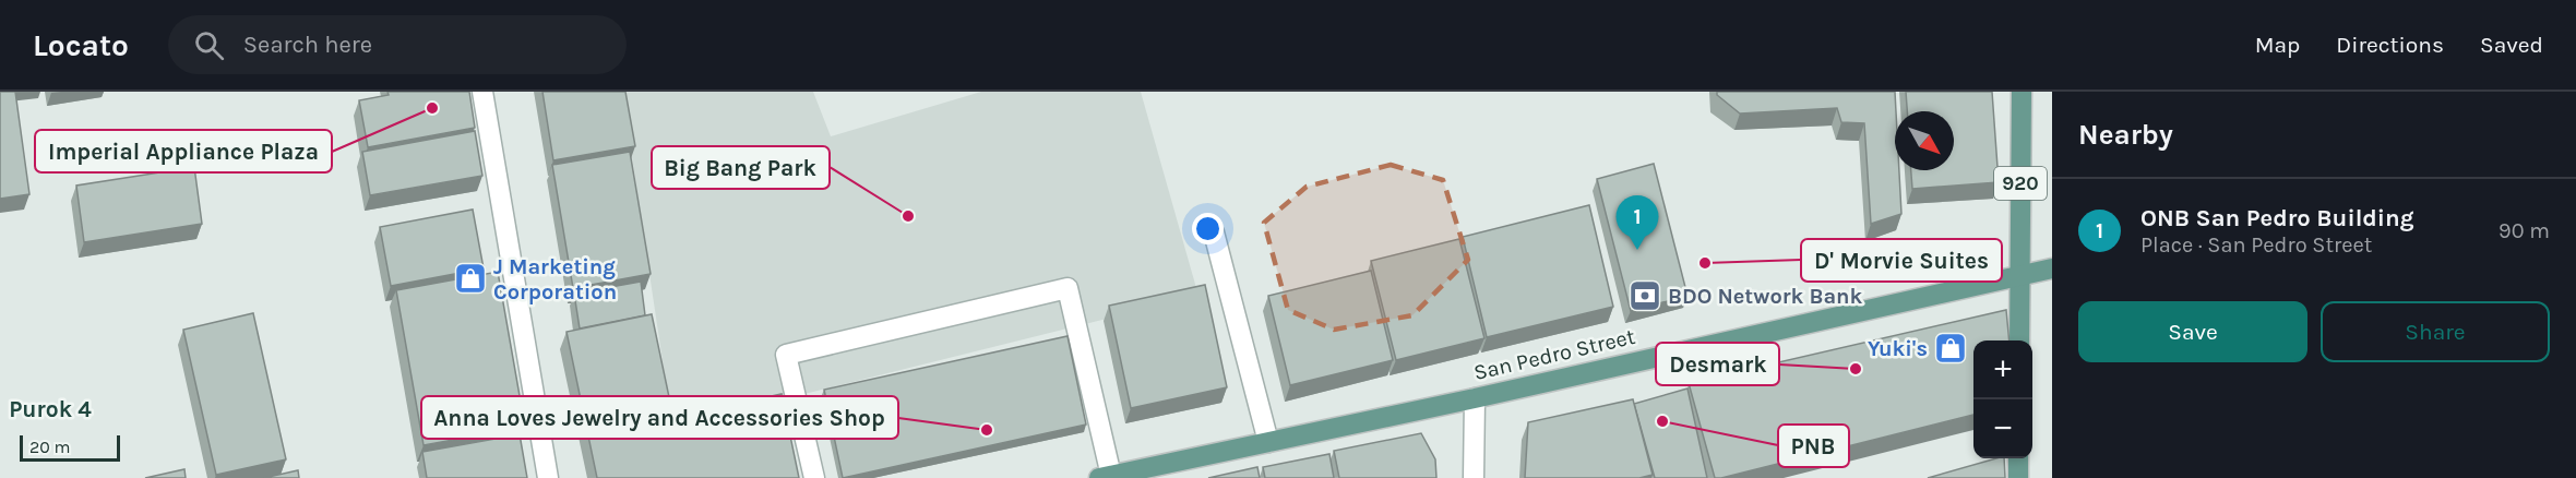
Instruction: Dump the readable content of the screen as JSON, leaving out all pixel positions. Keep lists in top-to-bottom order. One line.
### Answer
{"streets":{"main road":["920","San Pedro Street"]},"crossings":[["920","San Pedro Street"]],"districts":["Purok 4"],"places":{"other":["Imperial Appliance Plaza","Big Bang Park","D' Morvie Suites","Desmark","PNB","Anna Loves Jewelry and Accessories Shop"],"shop":["J Marketing Corporation","Yuki's"],"bank":["BDO Network Bank"]},"scale_bar":"20 m","north":"bottom right","page":{"header":"Locato","search":"Search here","nav":["Map","Directions","Saved"],"heading":"Nearby","list":[{"mark":"1","name":"ONB San Pedro Building","note":"Place · San Pedro Street","value":"90 m"}],"pins":"1","buttons":["Save","Share"],"map_buttons":["+","−"],"scale":"20 m"}}
